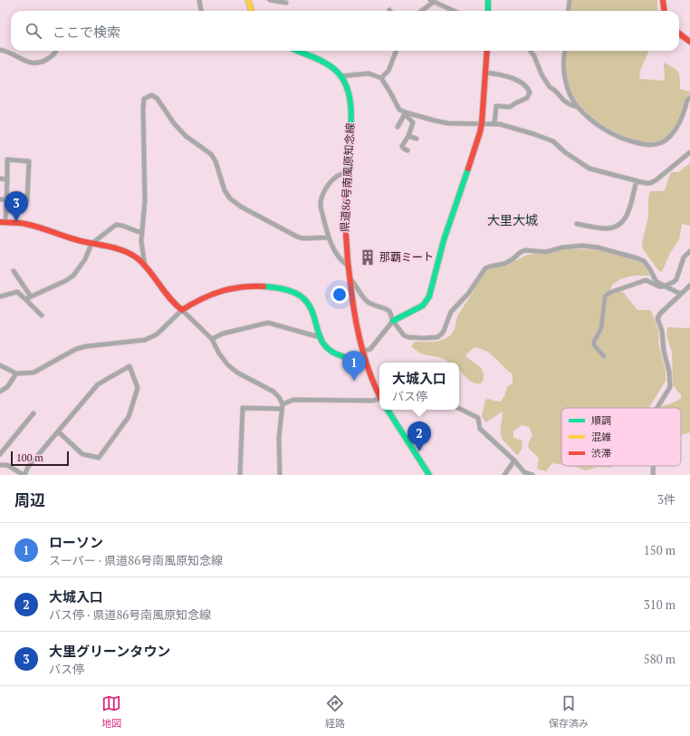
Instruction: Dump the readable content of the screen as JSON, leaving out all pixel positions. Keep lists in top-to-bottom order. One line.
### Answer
{"streets":{"street":["県道86号南風原知念線"]},"districts":["大里大城"],"places":{"building":["那覇ミート"]},"legend":["順調","混雑","渋滞"],"scale_bar":"100 m","page":{"search":"ここで検索","pins":["3","1","2"],"popup":["大城入口","バス停"],"scale":"100 m","heading":["周辺","3件"],"list":[{"mark":"1","name":"ローソン","note":"スーパー · 県道86号南風原知念線","value":"150 m"},{"mark":"2","name":"大城入口","note":"バス停 · 県道86号南風原知念線","value":"310 m"},{"mark":"3","name":"大里グリーンタウン","note":"バス停","value":"580 m"}],"nav":["地図","経路","保存済み"]}}
